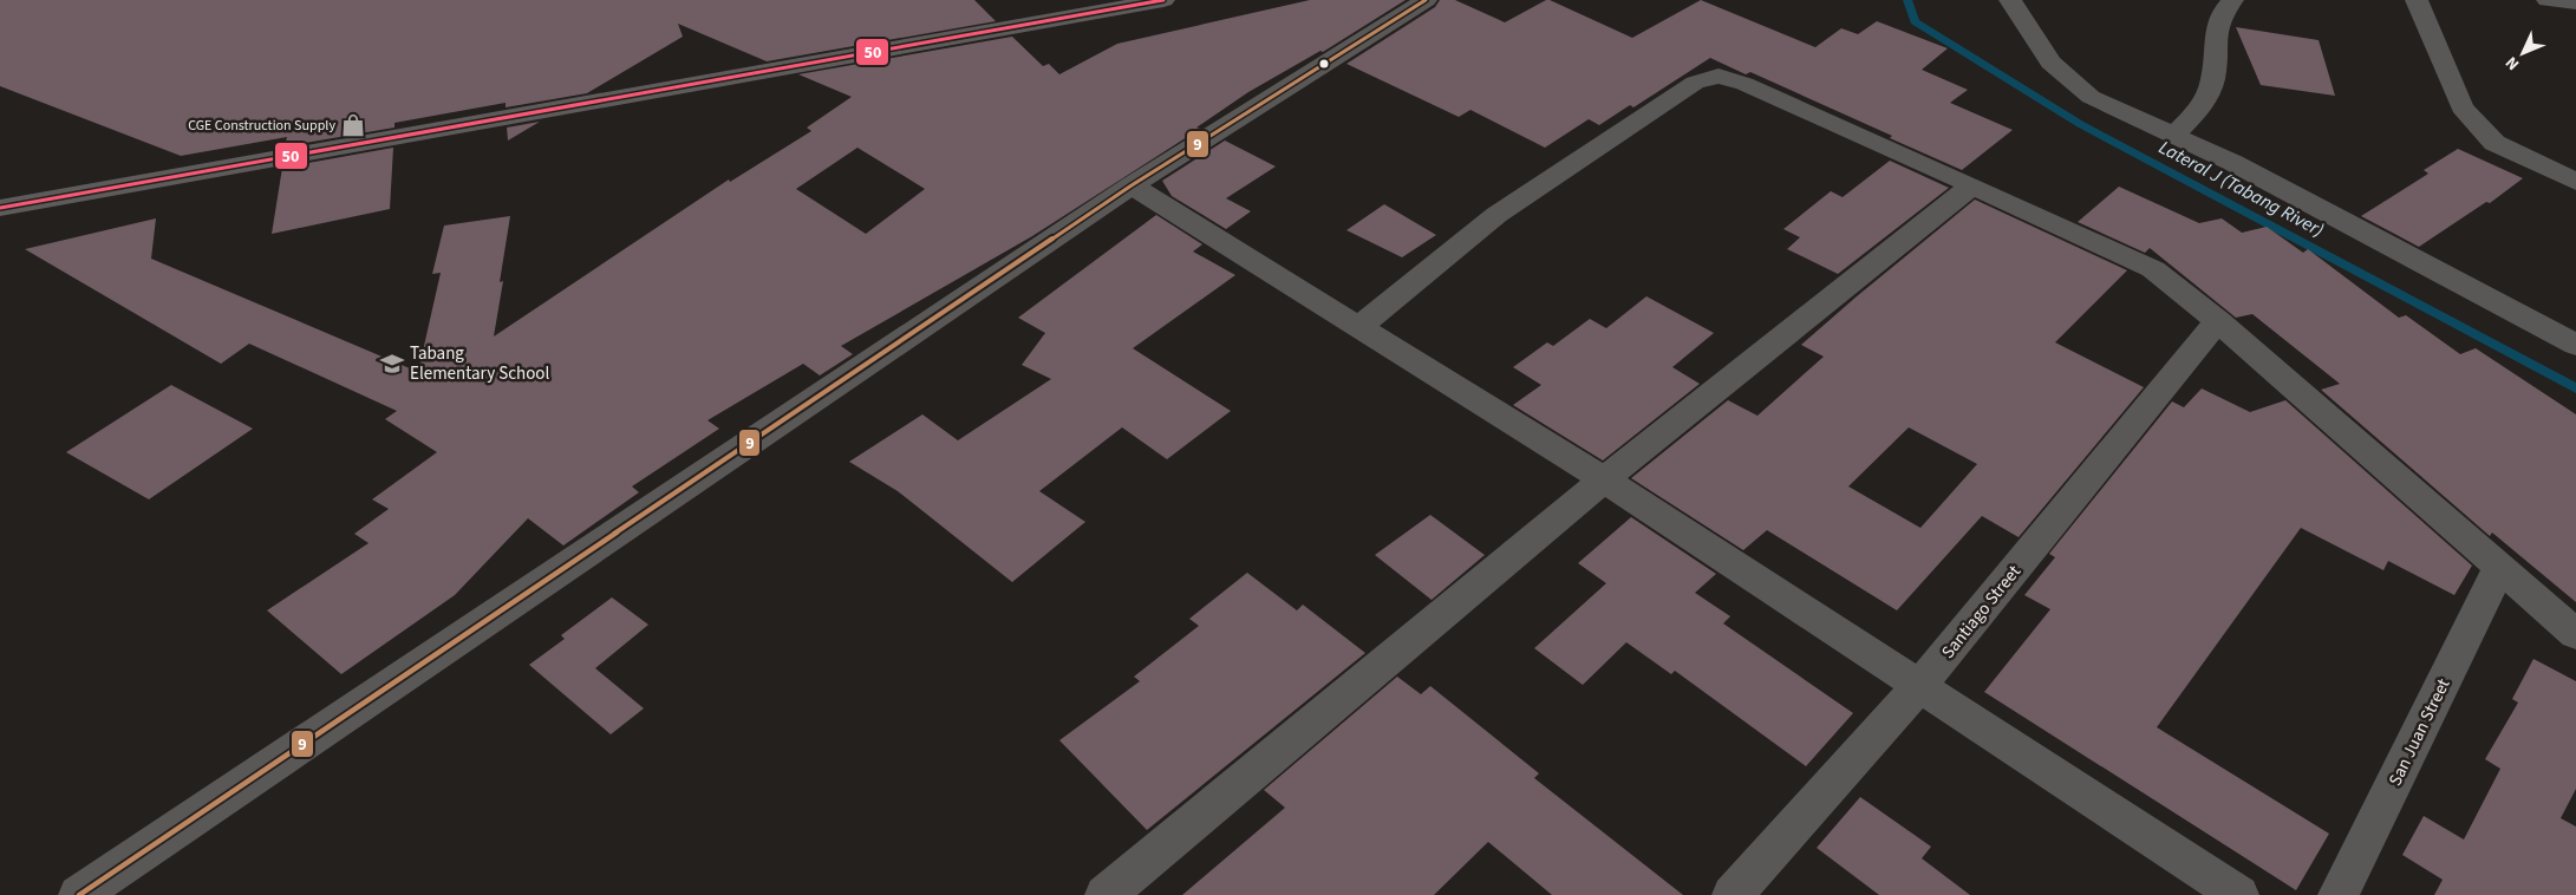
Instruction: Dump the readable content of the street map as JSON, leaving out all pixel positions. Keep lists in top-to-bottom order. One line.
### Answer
{"streets":{"street":["Santiago Street","San Juan Street"]},"water":["Lateral J (Tabang River)"],"places":{"shop":["CGE Construction Supply"],"school or university":["Tabang Elementary School"]},"lines":["transit line 50","transit line 9"],"north":"bottom left"}
